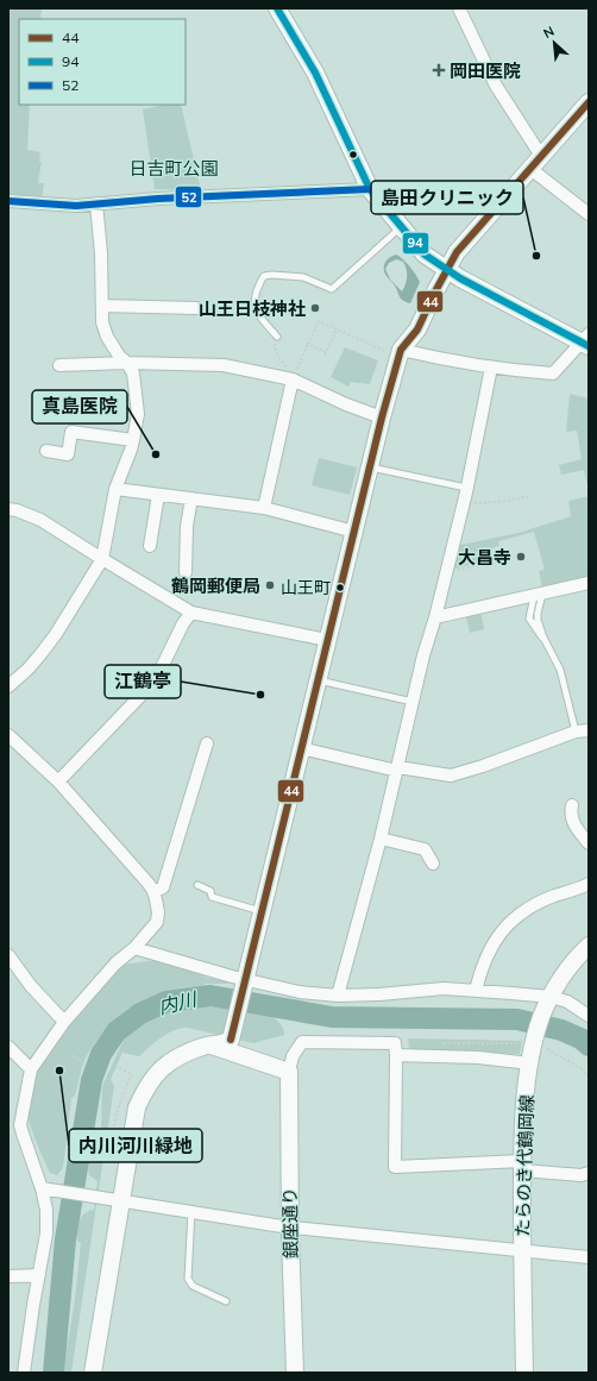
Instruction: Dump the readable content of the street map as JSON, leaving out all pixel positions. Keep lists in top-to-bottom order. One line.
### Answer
{"streets":{"street":["たらのき代鶴岡線","銀座通り"]},"water":["内川"],"parks":["日吉町公園"],"places":{"health":["岡田医院"],"other":["島田クリニック","山王日枝神社","真島医院","大昌寺","鶴岡郵便局","山王町","江鶴亭","内川河川緑地"]},"lines":["transit line 94","transit line 44","transit line 52"],"legend":["44","94","52"],"north":"top left"}
